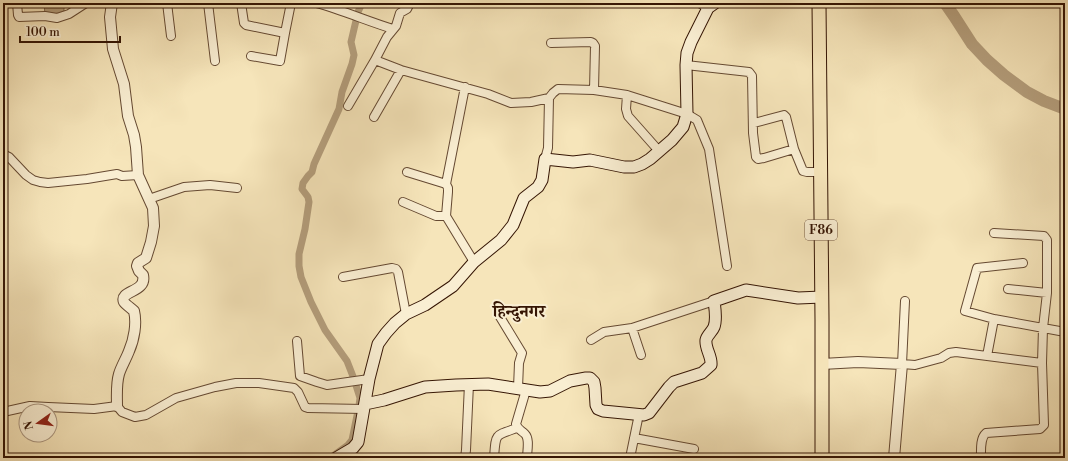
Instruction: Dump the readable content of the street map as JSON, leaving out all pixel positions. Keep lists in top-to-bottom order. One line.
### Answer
{"streets":{"main road":["F86"]},"districts":["हिन्दुनगर"],"scale_bar":"100 m","north":"left"}
